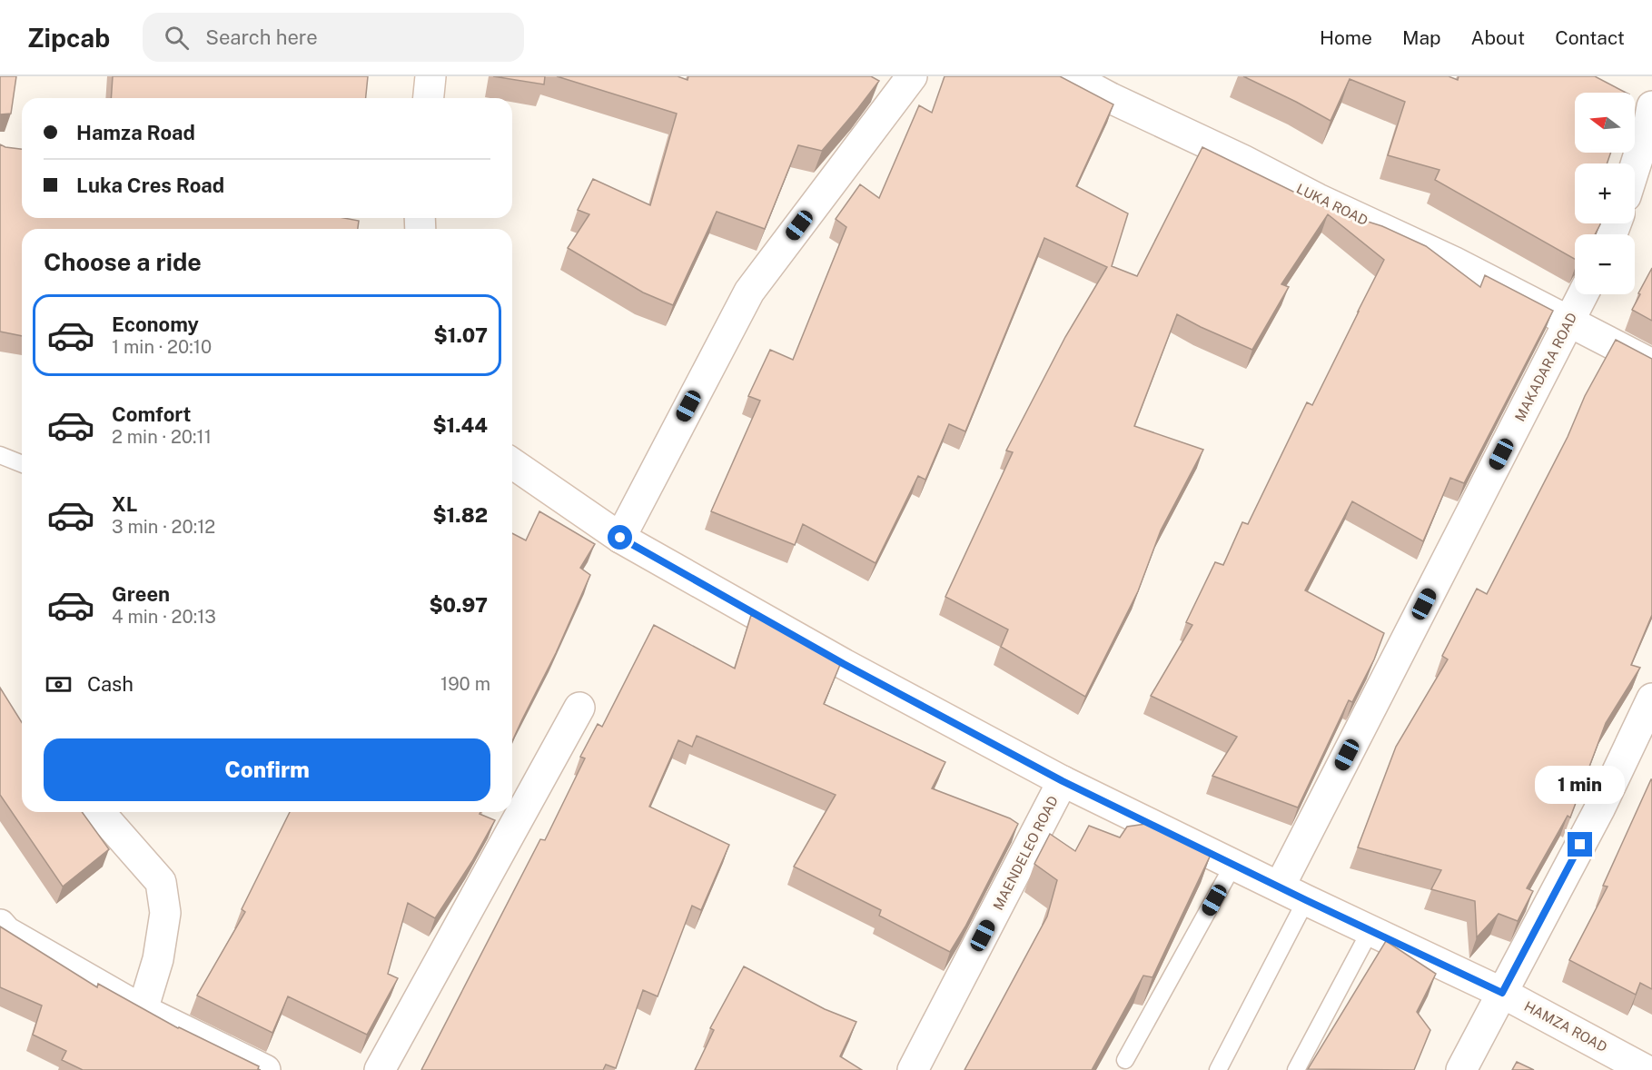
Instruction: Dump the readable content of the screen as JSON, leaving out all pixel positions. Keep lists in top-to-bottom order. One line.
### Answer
{"streets":{"street":["LUKA ROAD","MAKADARA ROAD","MAENDELEO ROAD","HAMZA ROAD"]},"crossings":[["LUKA ROAD","MAKADARA ROAD"],["MAKADARA ROAD","HAMZA ROAD"],["MAENDELEO ROAD","HAMZA ROAD"]],"north":"left","page":{"header":"Zipcab","search":"Search here","nav":["Home","Map","About","Contact"],"map_buttons":["+","−"],"banner":["Hamza Road","Luka Cres Road"],"heading":"Choose a ride","list":[{"name":"Economy","note":"1 min · 20:10","value":"$1.07"},{"name":"Comfort","note":"2 min · 20:11","value":"$1.44"},{"name":"XL","note":"3 min · 20:12","value":"$1.82"},{"name":"Green","note":"4 min · 20:13","value":"$0.97"}],"pay":["Cash","190 m"],"buttons":"Confirm","bubble":"1 min"}}
